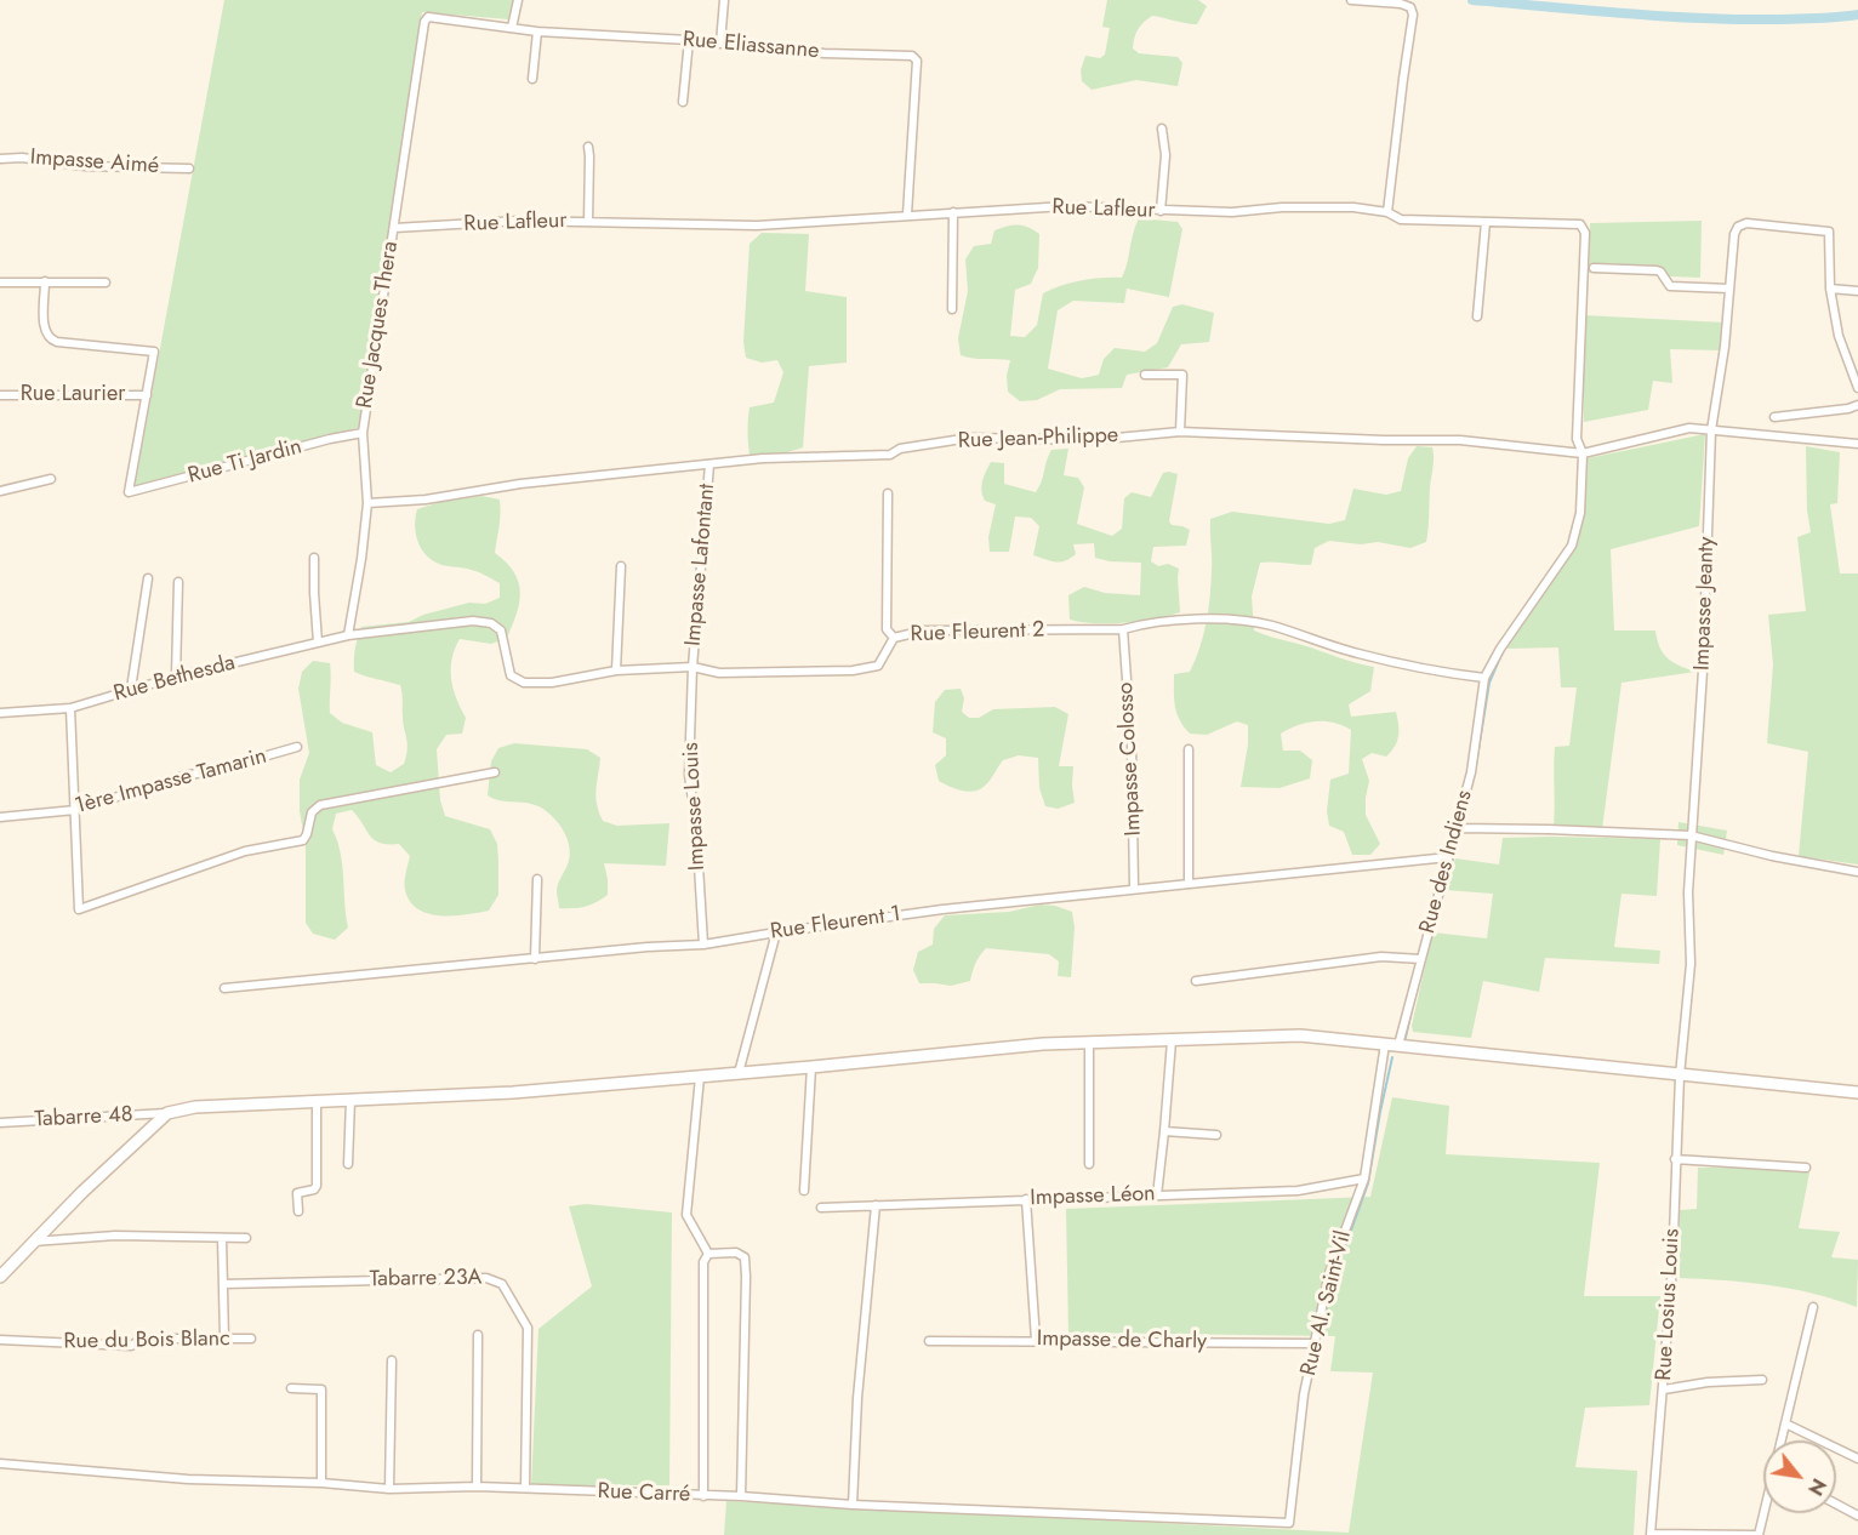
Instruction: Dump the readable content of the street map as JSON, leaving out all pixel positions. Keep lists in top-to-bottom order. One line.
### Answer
{"streets":{"street":["Rue Eliassanne","Impasse Aimé","Rue Lafleur","Rue Jacques Thera","Rue Laurier","Rue Jean-Philippe","Rue Ti Jardin","Impasse Lafontant","Impasse Jeanty","Rue Fleurent 2","Rue Bethesda","Impasse Colosso","1ère Impasse Tamarin","Impasse Louis","Rue des Indiens","Rue Fleurent 1","Tabarre 48","Impasse Léon","Tabarre 23A","Rue Al. Saint-Vil","Rue Losius Louis","Rue du Bois Blanc","Impasse de Charly","Rue Carré"]},"crossings":[["Rue Eliassanne","Rue Lafleur"],["Rue Eliassanne","Rue Jacques Thera"],["Rue Lafleur","Rue Jacques Thera"],["Rue Lafleur","Rue Jean-Philippe"],["Rue Jacques Thera","Rue Jean-Philippe"],["Rue Jacques Thera","Rue Ti Jardin"],["Rue Jacques Thera","Rue Fleurent 2"],["Rue Jacques Thera","Rue Bethesda"],["Rue Laurier","Rue Ti Jardin"],["Rue Jean-Philippe","Impasse Lafontant"],["Rue Jean-Philippe","Impasse Jeanty"],["Impasse Lafontant","Rue Fleurent 2"],["Impasse Lafontant","Impasse Louis"],["Impasse Jeanty","Rue Losius Louis"],["Rue Fleurent 2","Rue Bethesda"],["Rue Fleurent 2","Impasse Colosso"],["Rue Fleurent 2","Impasse Louis"],["Rue Fleurent 2","Rue des Indiens"],["Impasse Colosso","Rue Fleurent 1"],["Impasse Louis","Rue Fleurent 1"],["Rue des Indiens","Rue Fleurent 1"],["Impasse Léon","Rue Al. Saint-Vil"],["Tabarre 23A","Rue Carré"],["Rue Al. Saint-Vil","Impasse de Charly"],["Rue Al. Saint-Vil","Rue Carré"]],"north":"bottom right"}
